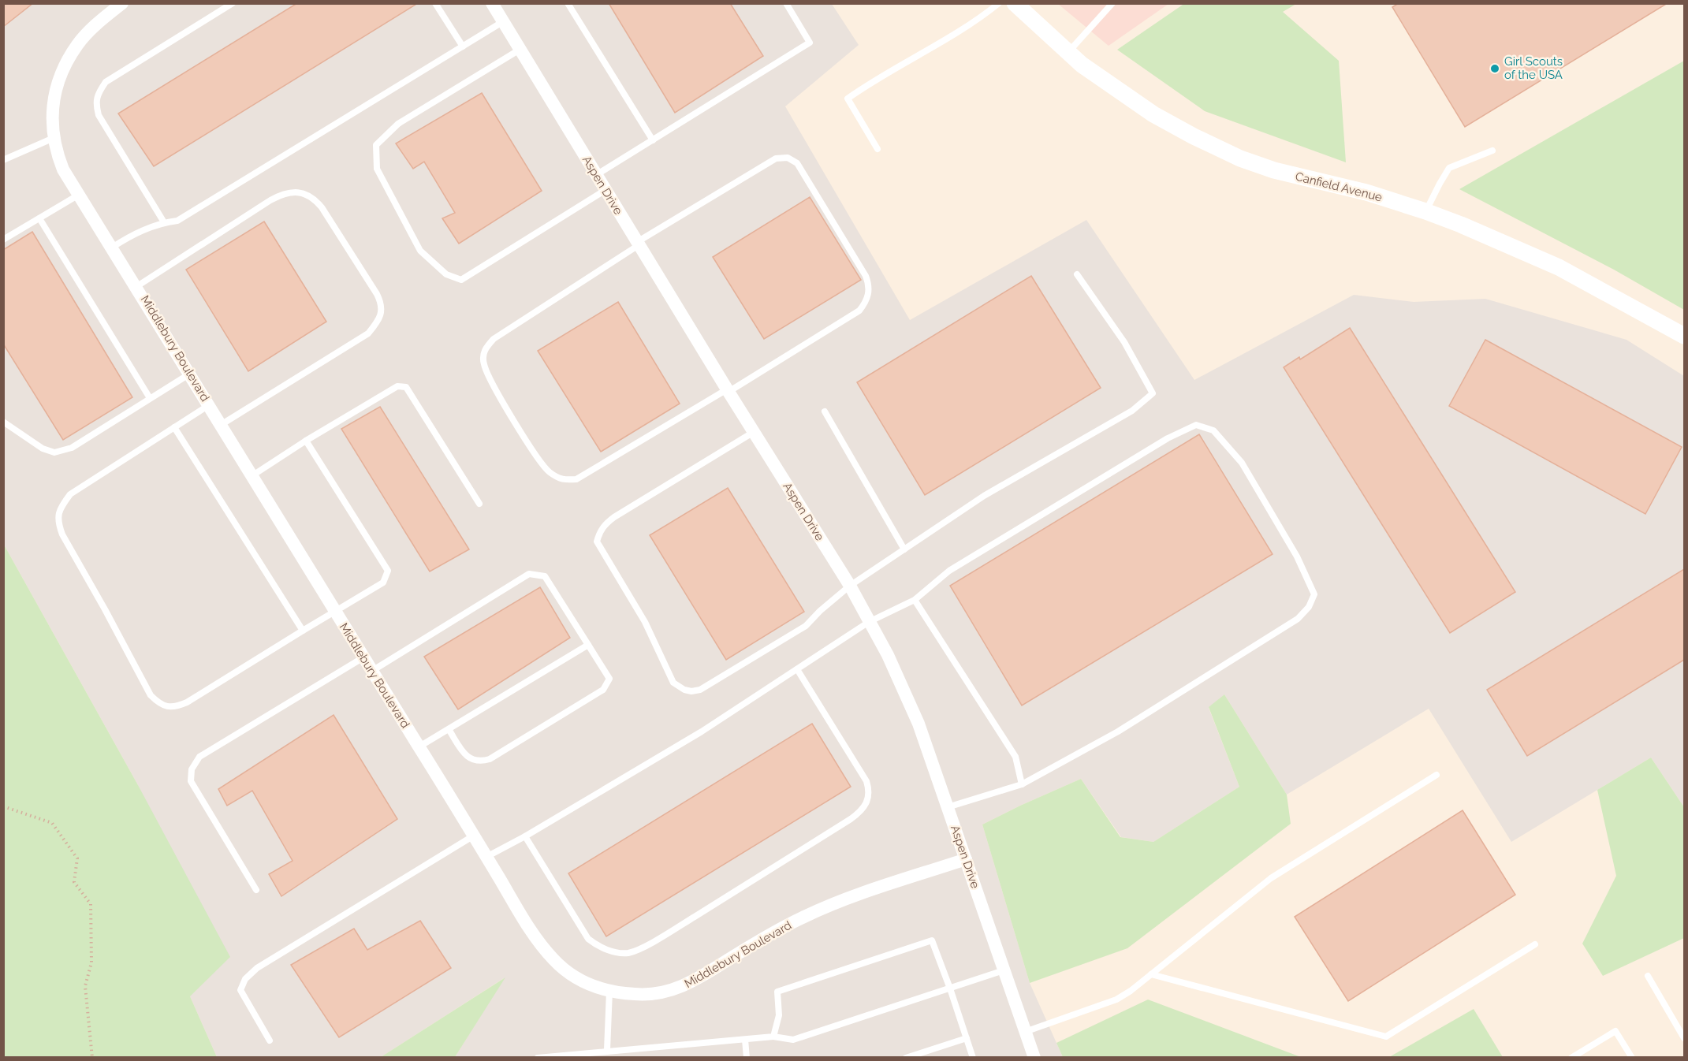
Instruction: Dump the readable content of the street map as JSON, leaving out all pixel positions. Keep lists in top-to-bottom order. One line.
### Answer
{"streets":{"street":["Aspen Drive","Canfield Avenue","Middlebury Boulevard"]},"crossings":[["Aspen Drive","Middlebury Boulevard"]],"places":["Girl Scouts of the USA"]}
